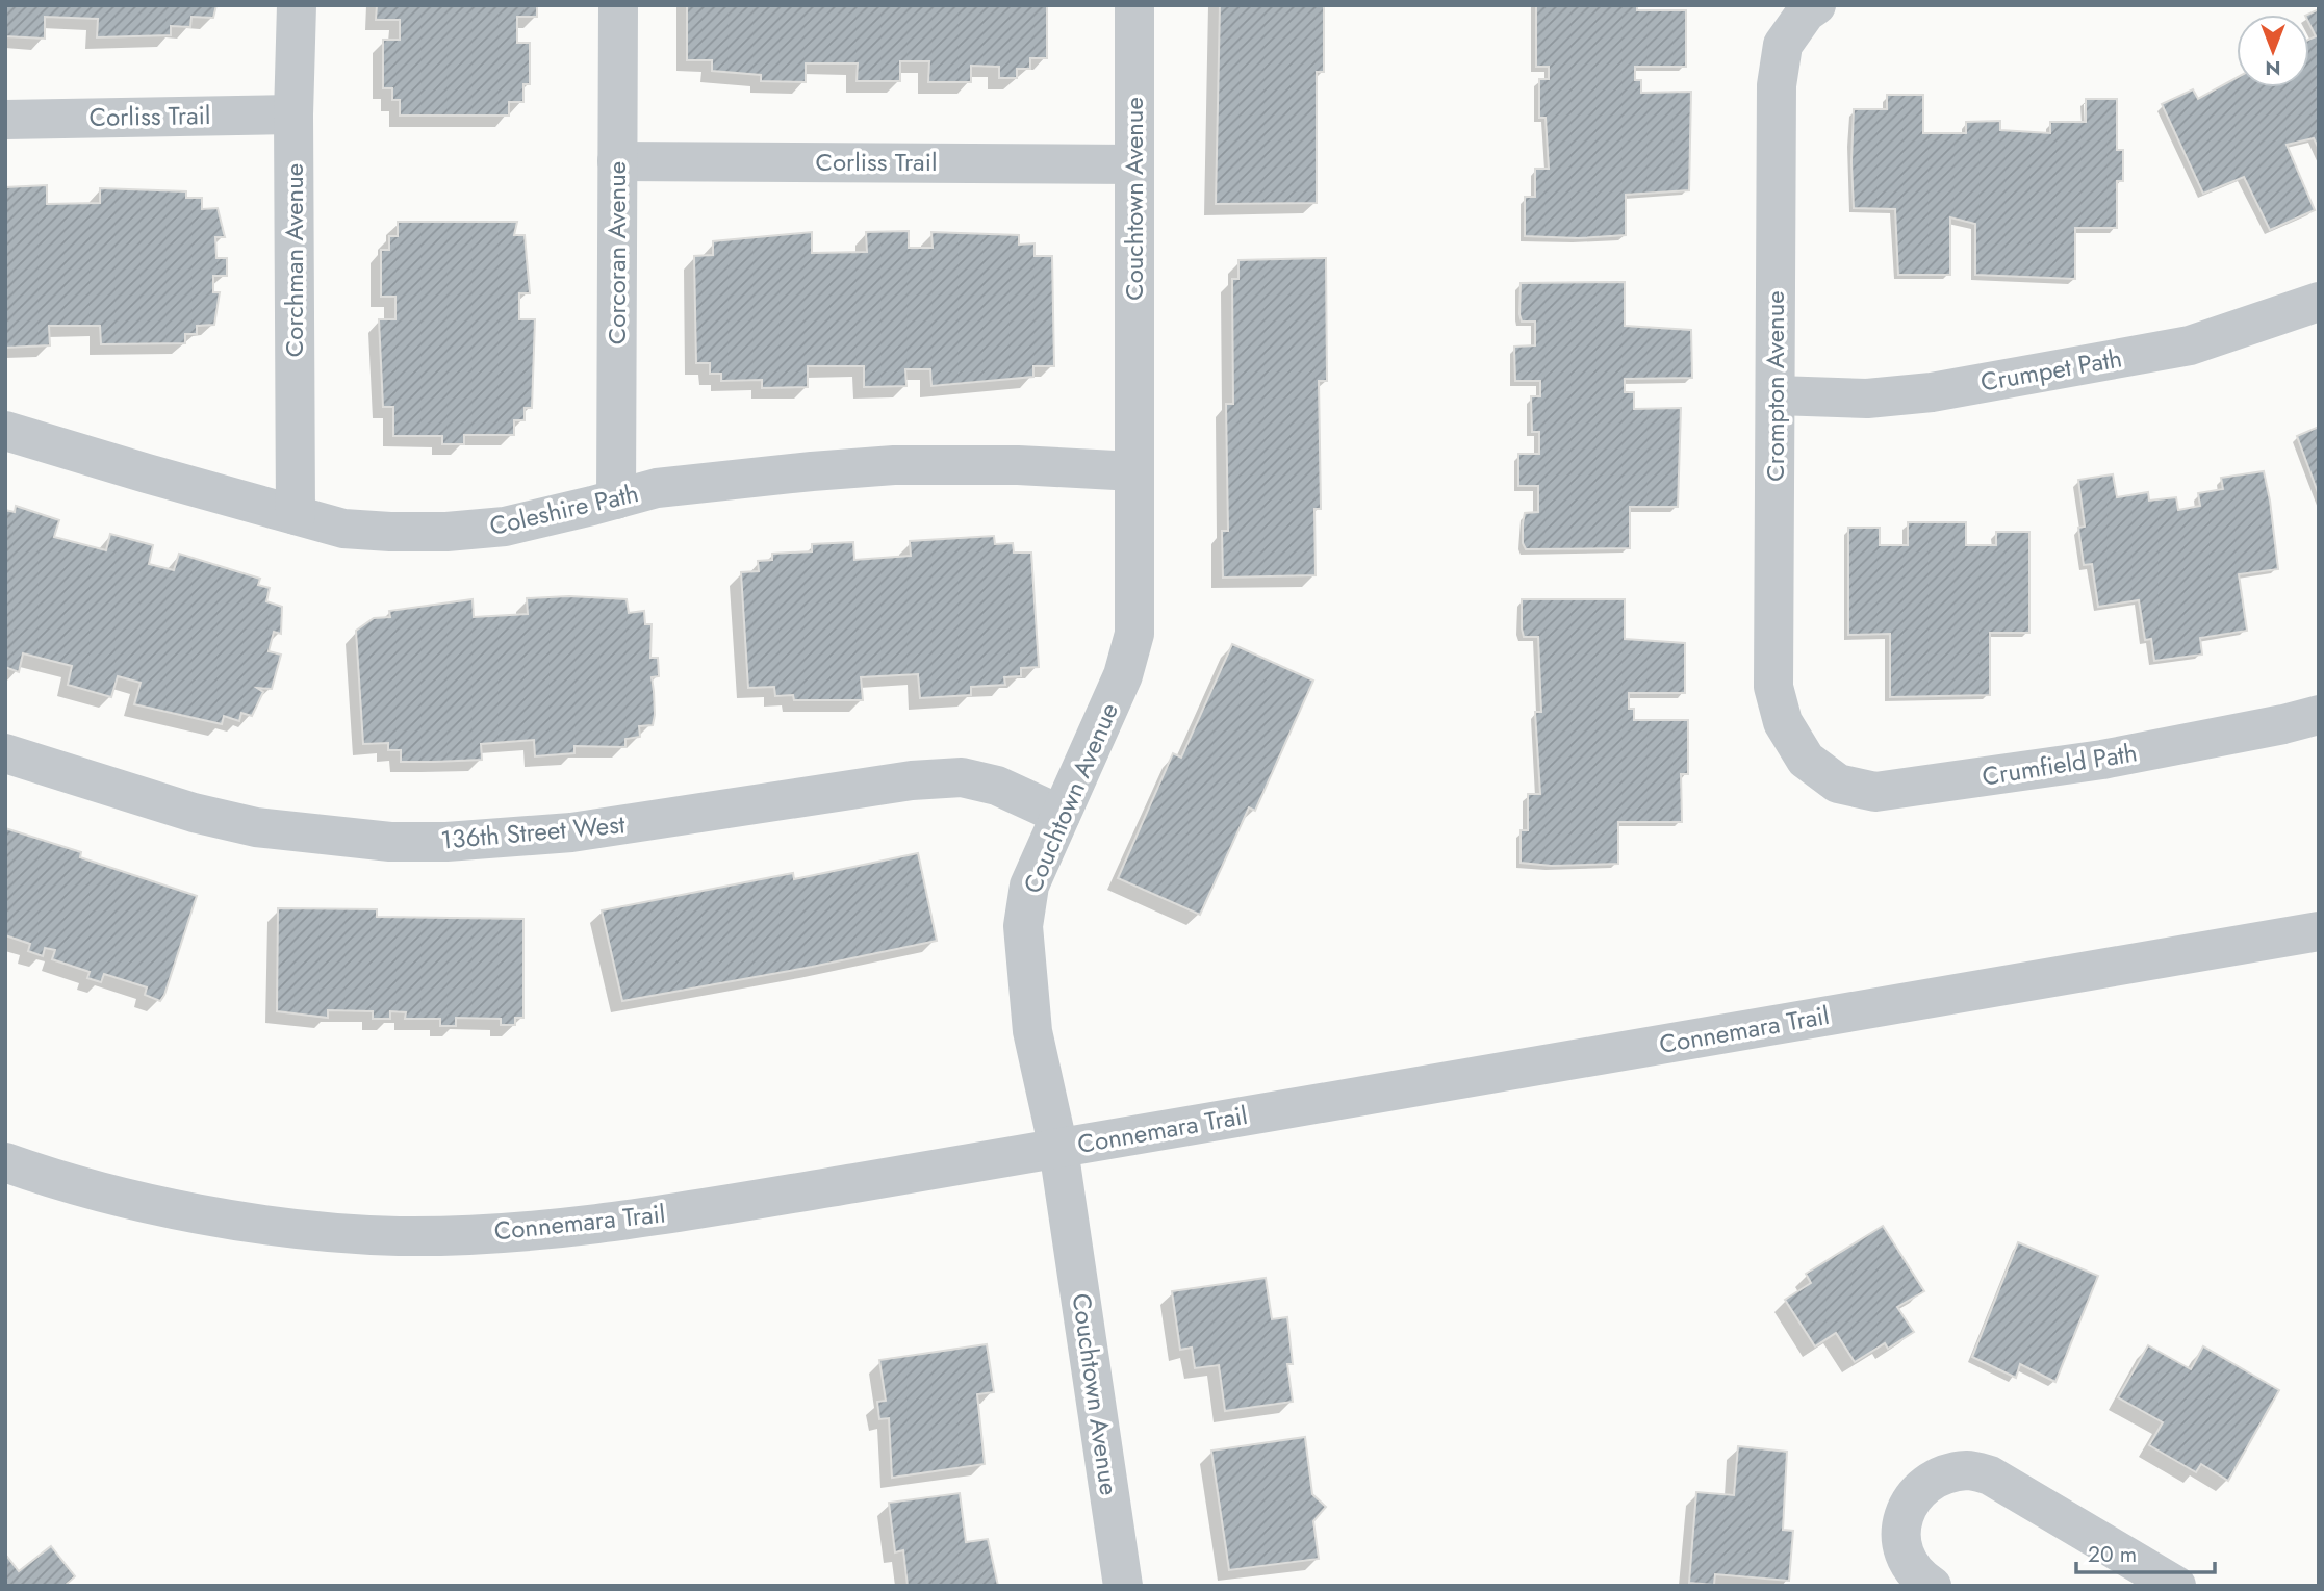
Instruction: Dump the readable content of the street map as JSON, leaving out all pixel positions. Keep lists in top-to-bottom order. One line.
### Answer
{"streets":{"street":["Corliss Trail","Couchtown Avenue","Corcoran Avenue","Corchman Avenue","Crumpet Path","Crompton Avenue","Coleshire Path","Crumfield Path","136th Street West","Connemara Trail"]},"crossings":[["Corliss Trail","Couchtown Avenue"],["Corliss Trail","Corcoran Avenue"],["Corliss Trail","Corchman Avenue"],["Couchtown Avenue","Coleshire Path"],["Couchtown Avenue","136th Street West"],["Couchtown Avenue","Connemara Trail"],["Corcoran Avenue","Coleshire Path"],["Corchman Avenue","Coleshire Path"],["Crumpet Path","Crompton Avenue"],["Crompton Avenue","Crumfield Path"]],"scale_bar":"20 m","north":"bottom"}
